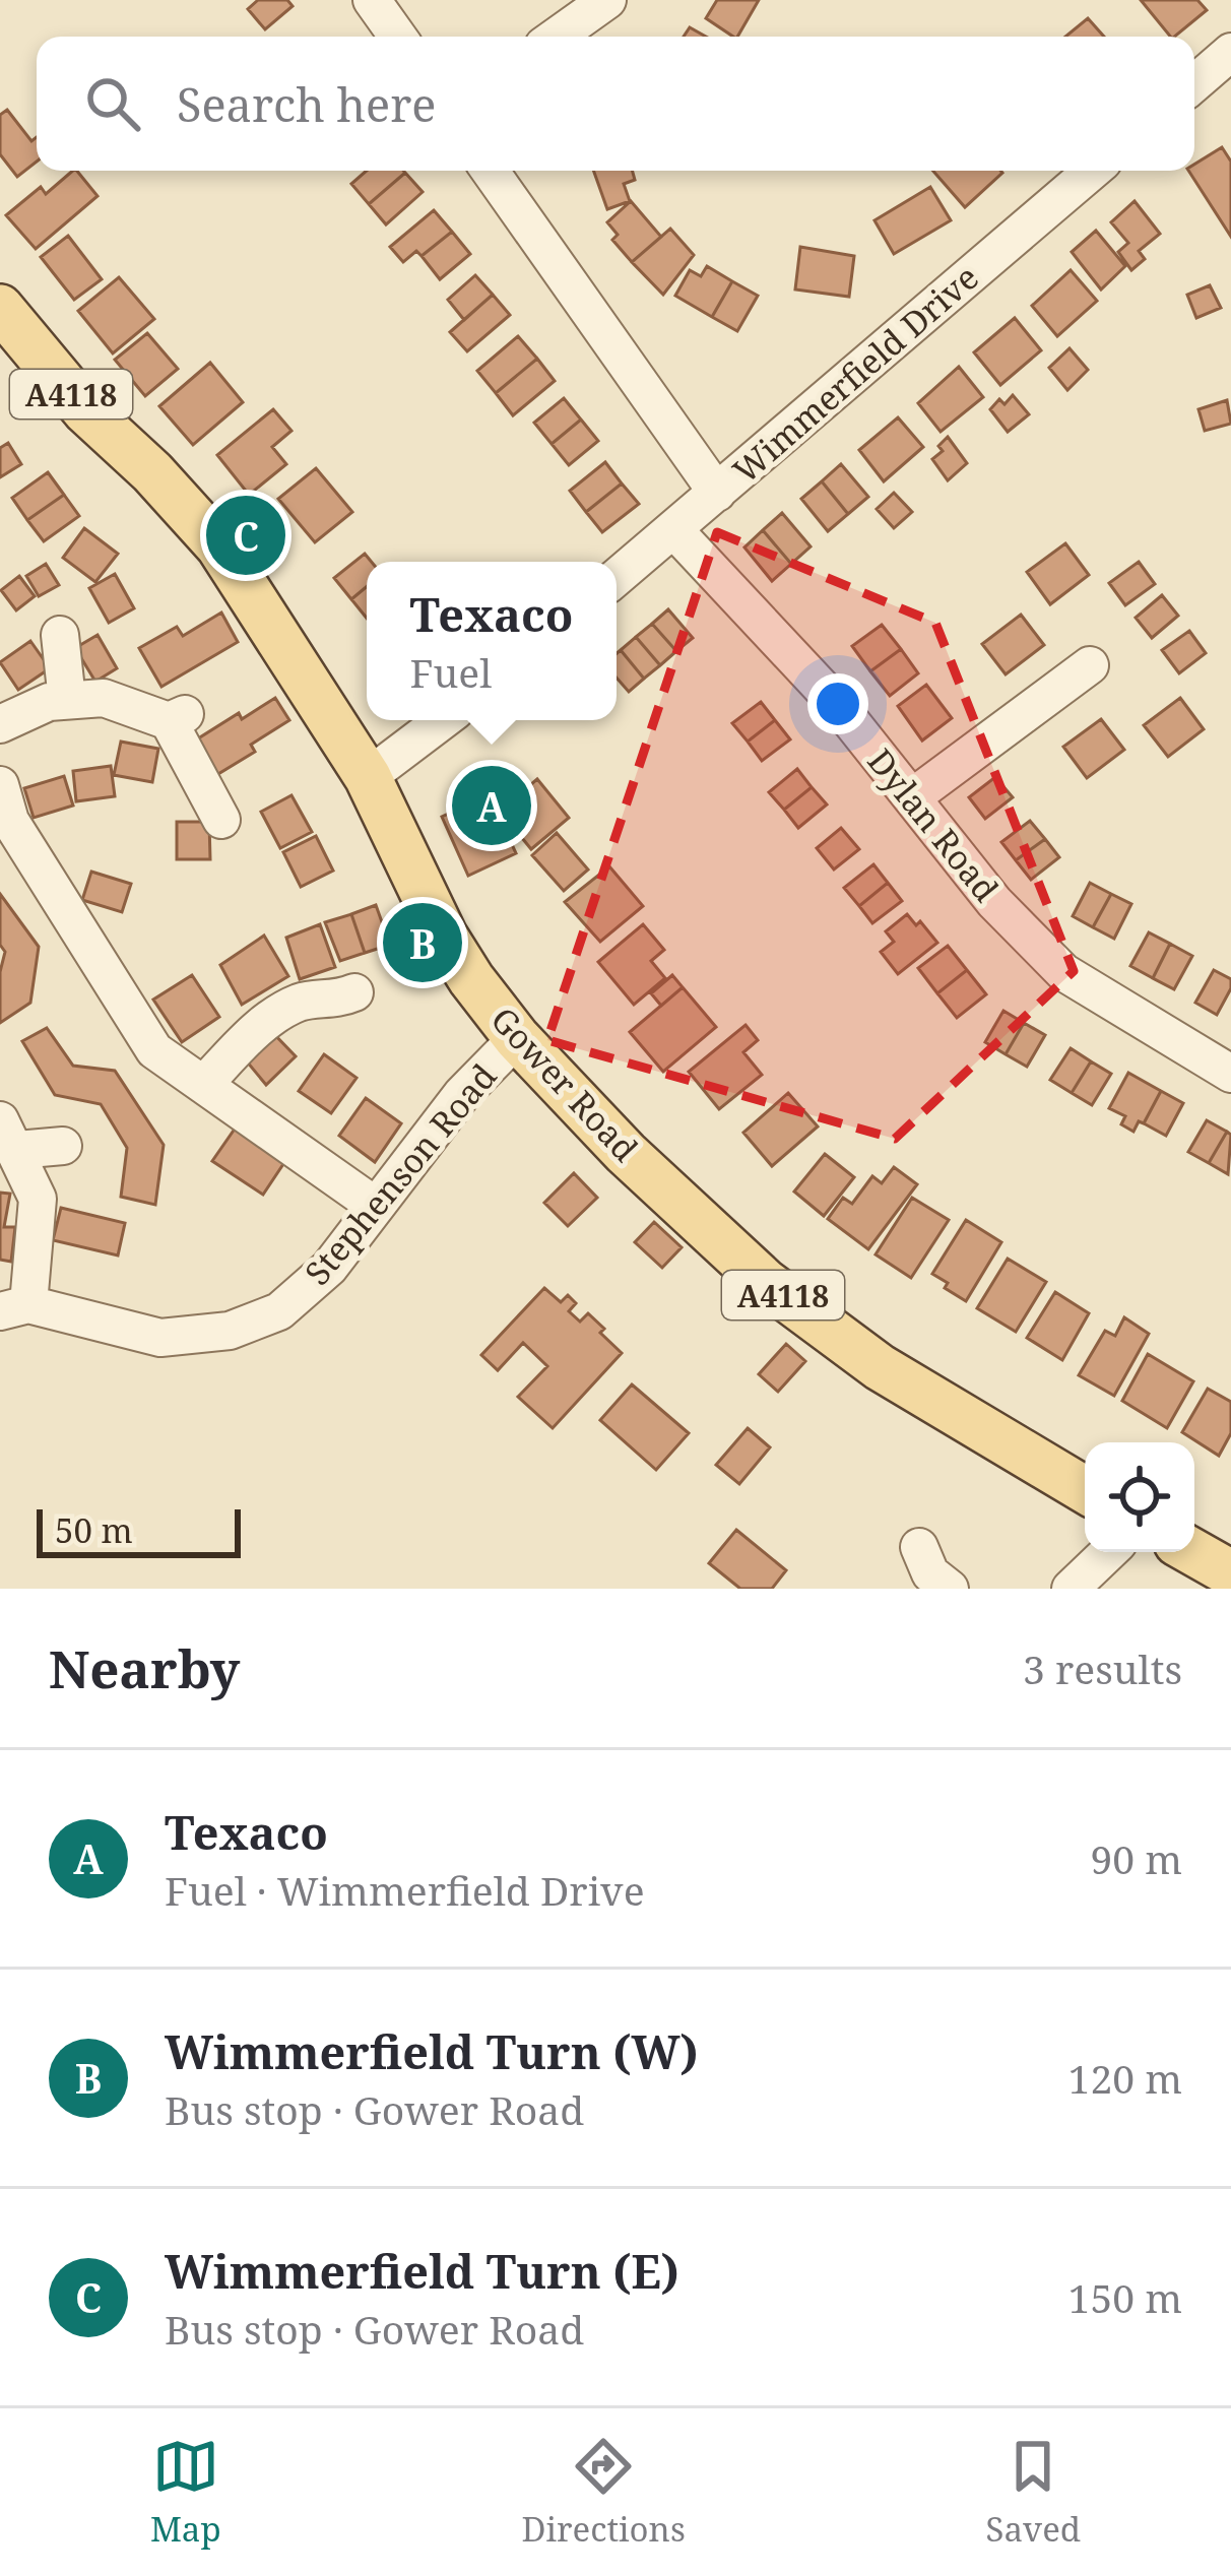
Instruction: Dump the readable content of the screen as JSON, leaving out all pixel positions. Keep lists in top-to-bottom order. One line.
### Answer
{"streets":{"main road":["A4118","Gower Road"],"street":["Wimmerfield Drive","Dylan Road","Stephenson Road"]},"crossings":[["Wimmerfield Drive","Dylan Road"],["Gower Road","Stephenson Road"]],"scale_bar":"50 m","page":{"search":"Search here","pins":["C","A","B"],"popup":["Texaco","Fuel"],"scale":"50 m","heading":["Nearby","3 results"],"list":[{"mark":"A","name":"Texaco","note":"Fuel · Wimmerfield Drive","value":"90 m"},{"mark":"B","name":"Wimmerfield Turn (W)","note":"Bus stop · Gower Road","value":"120 m"},{"mark":"C","name":"Wimmerfield Turn (E)","note":"Bus stop · Gower Road","value":"150 m"}],"nav":["Map","Directions","Saved"]}}
